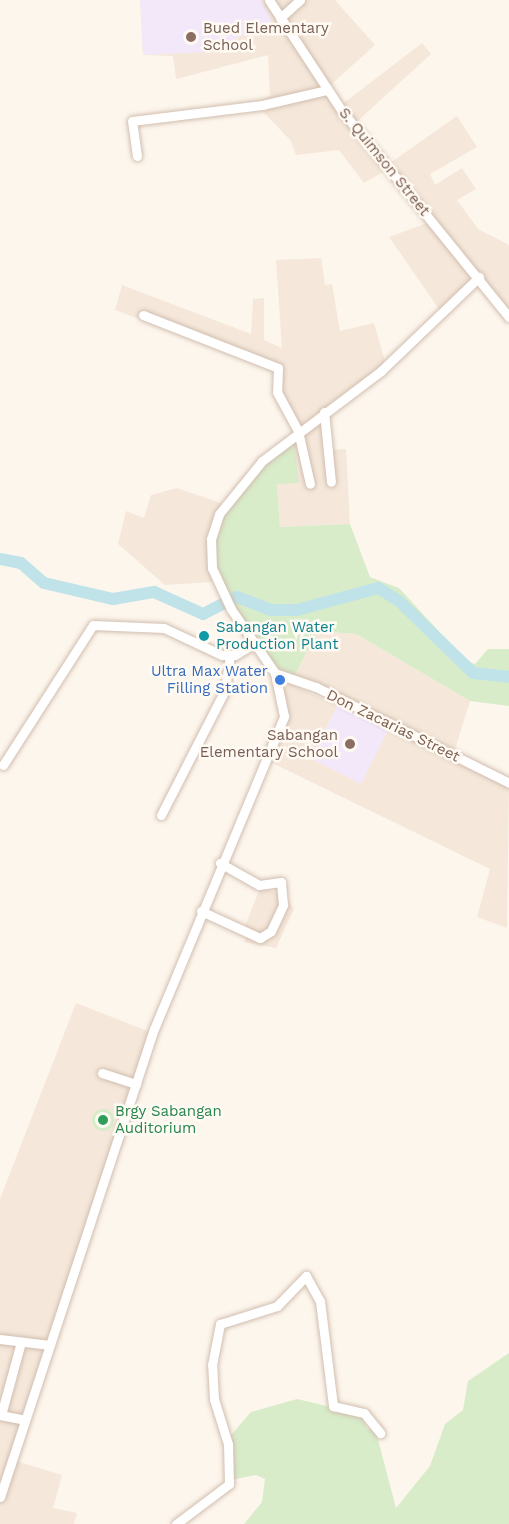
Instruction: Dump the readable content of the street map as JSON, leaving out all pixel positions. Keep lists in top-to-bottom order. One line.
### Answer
{"streets":{"street":["S. Quimson Street","Don Zacarias Street"]},"places":["Bued Elementary School","Sabangan Water Production Plant","Ultra Max Water Filling Station","Sabangan Elementary School","Brgy Sabangan Auditorium"]}
